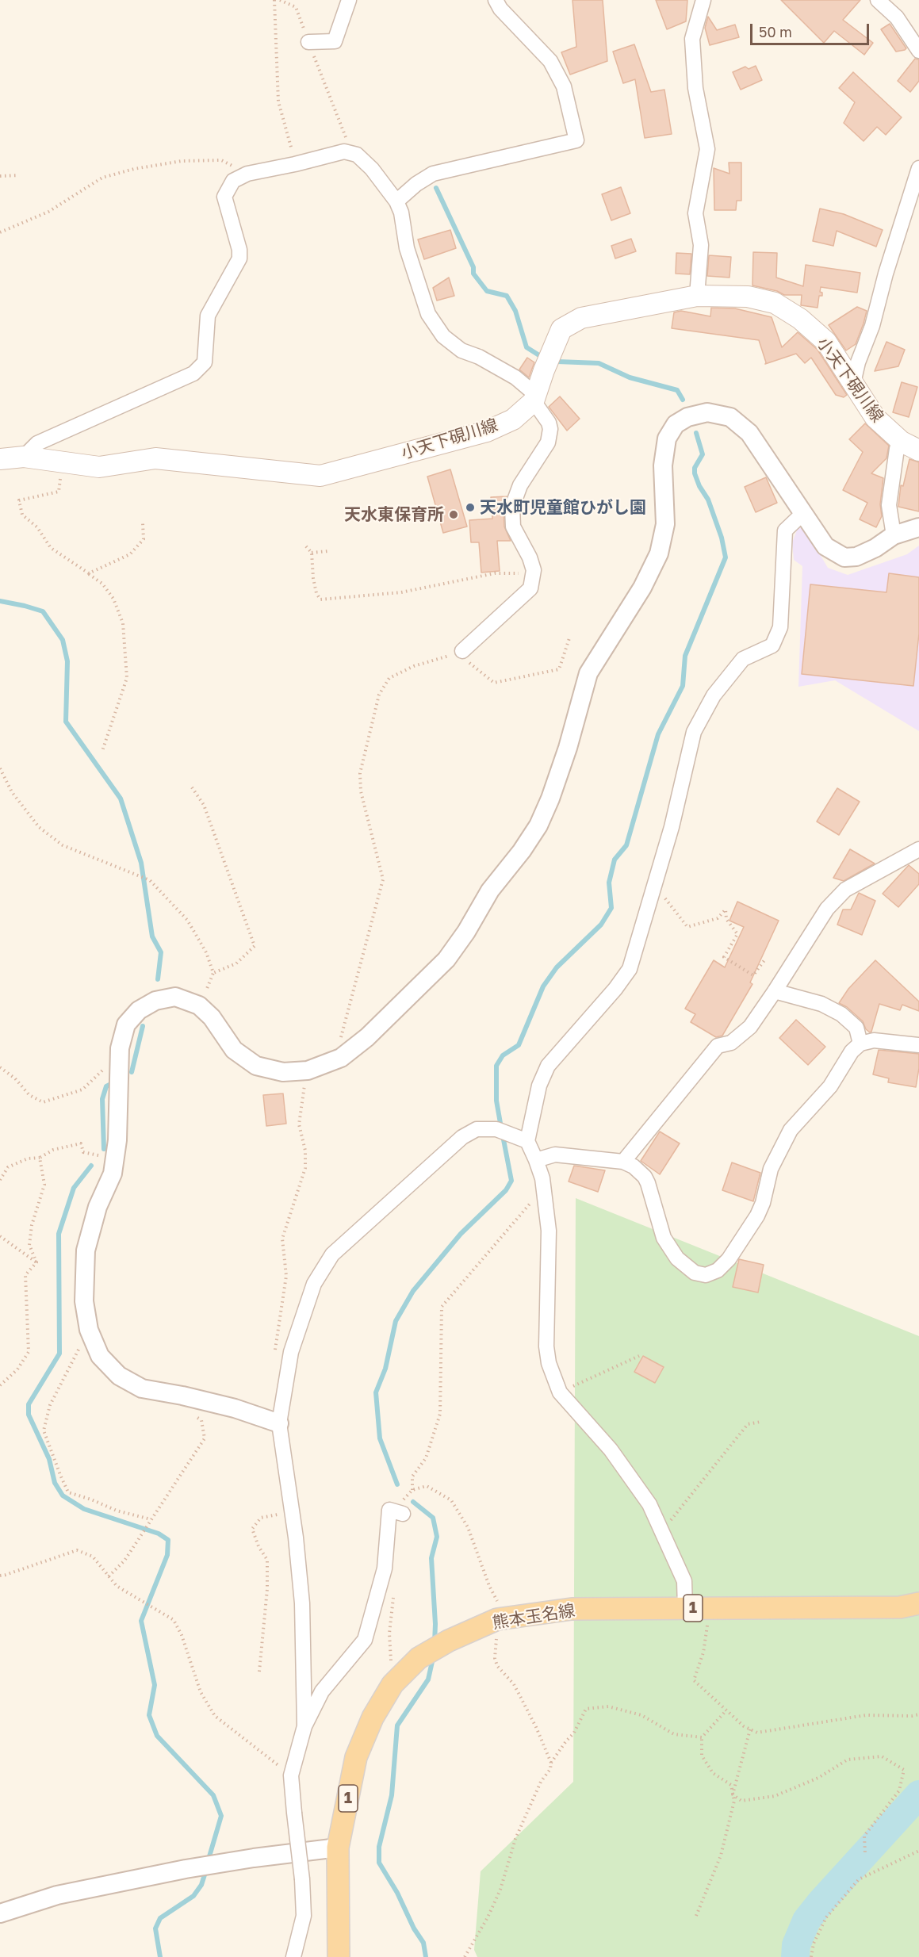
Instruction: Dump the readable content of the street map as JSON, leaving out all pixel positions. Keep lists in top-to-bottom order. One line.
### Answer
{"streets":{"main road":["小天下硯川線","1","熊本玉名線"]},"places":["天水町児童館ひがし園","天水東保育所"],"scale_bar":"50 m"}
